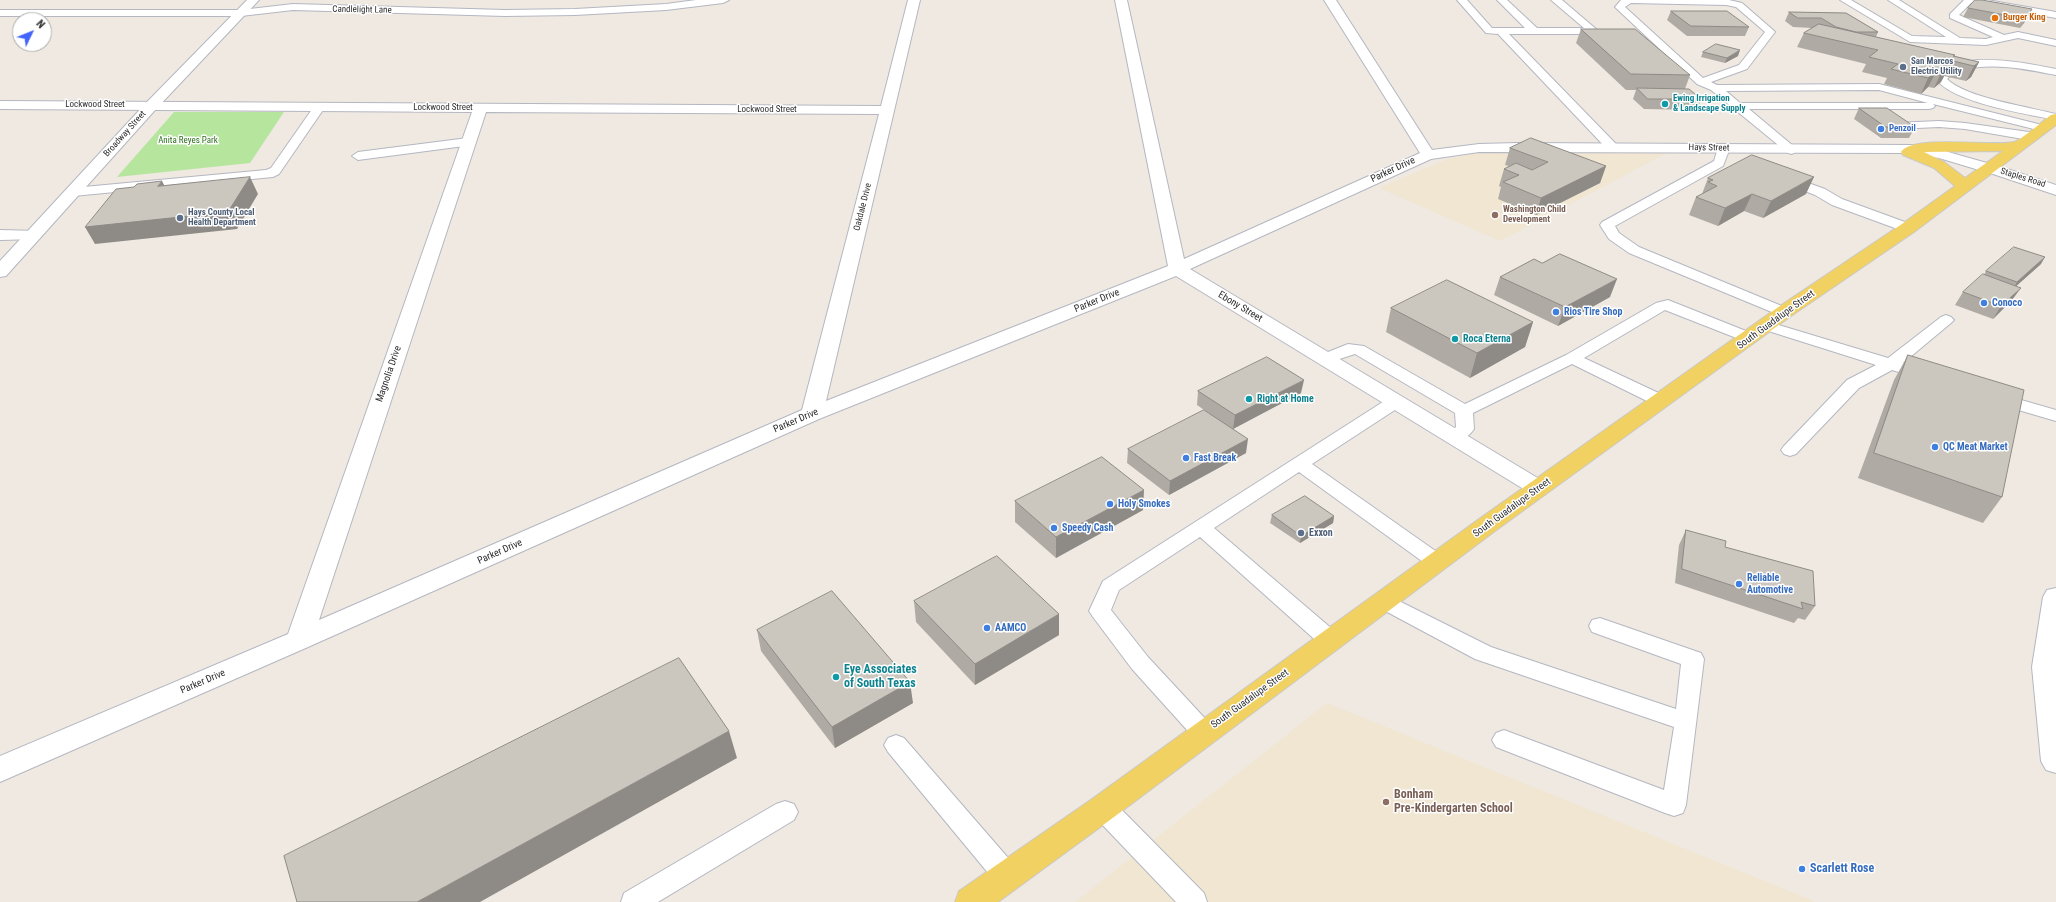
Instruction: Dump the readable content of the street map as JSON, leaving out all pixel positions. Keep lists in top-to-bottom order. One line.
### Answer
{"streets":{"main road":["South Guadalupe Street"],"street":["Candlelight Lane","Lockwood Street","Broadway Street","Hays Street","Parker Drive","Staples Road","Oakdale Drive","Ebony Street","Magnolia Drive"]},"crossings":[["Candlelight Lane","Broadway Street"],["Lockwood Street","Broadway Street"],["Lockwood Street","Oakdale Drive"],["Lockwood Street","Magnolia Drive"],["Hays Street","Parker Drive"],["Hays Street","Staples Road"],["Hays Street","South Guadalupe Street"],["Parker Drive","Oakdale Drive"],["Parker Drive","Ebony Street"],["Parker Drive","Magnolia Drive"],["Staples Road","South Guadalupe Street"],["Ebony Street","South Guadalupe Street"]],"parks":["Anita Reyes Park"],"places":["Burger King","San Marcos Electric Utility","Ewing Irrigation & Landscape Supply","Penzoil","Washington Child Development","Hays County Local Health Department","Conoco","Rios Tire Shop","Roca Eterna","Right at Home","QC Meat Market","Fast Break","Holy Smokes","Speedy Cash","Exxon","Reliable Automotive","AAMCO","Eye Associates of South Texas","Bonham Pre-Kindergarten School","Scarlett Rose"],"north":"top right"}
